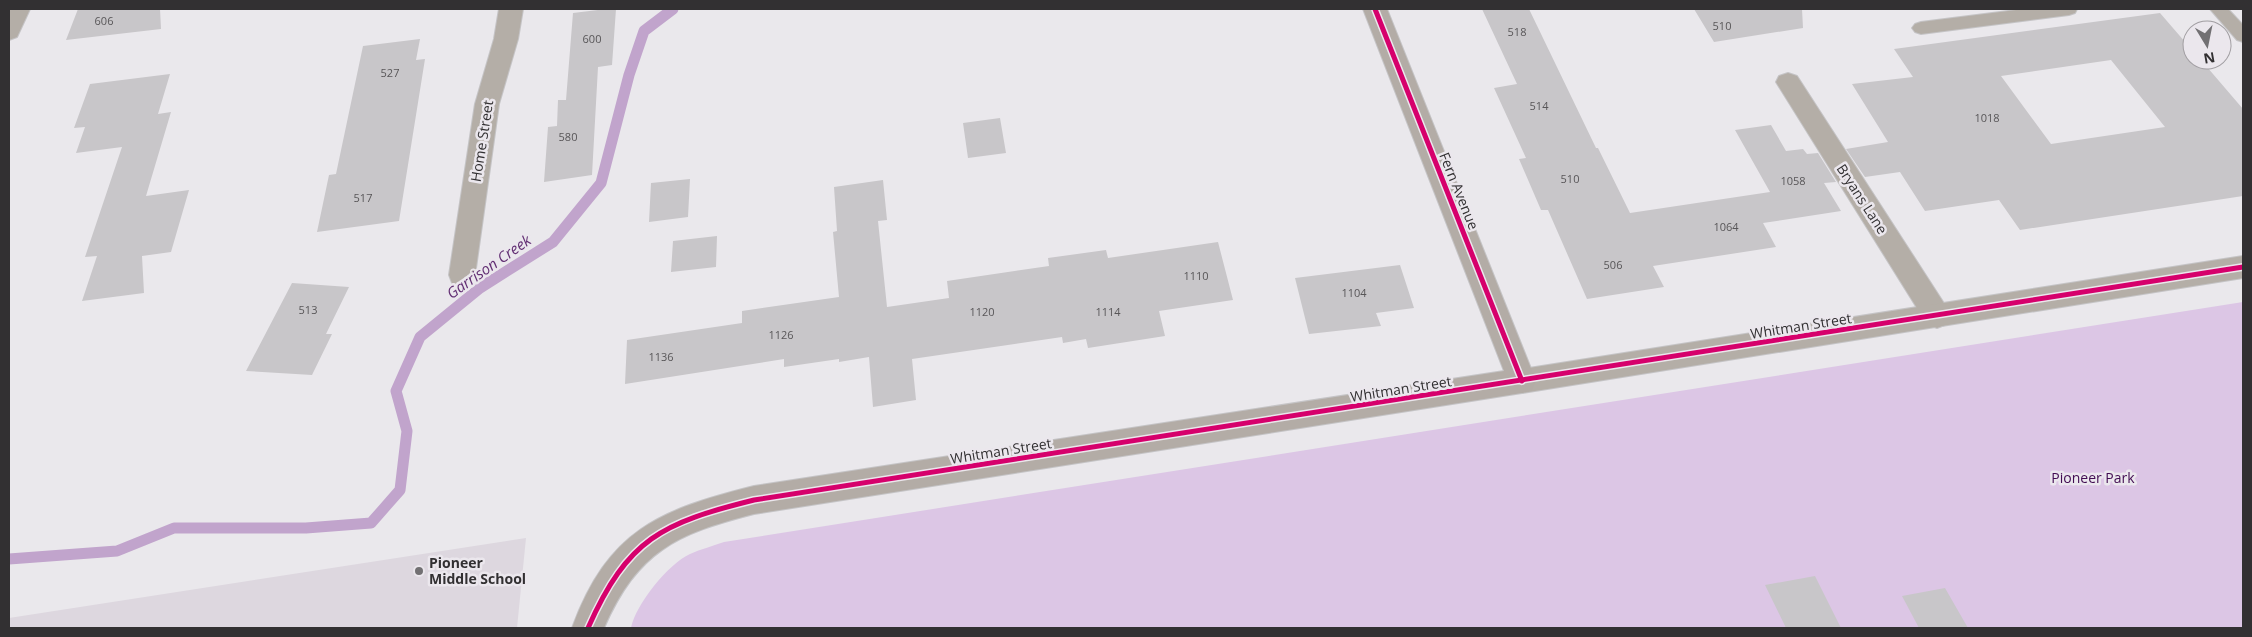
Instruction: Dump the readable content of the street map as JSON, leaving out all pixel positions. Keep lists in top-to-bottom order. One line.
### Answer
{"streets":{"main road":["Fern Avenue","Whitman Street"],"street":["Home Street","Bryans Lane"]},"crossings":[["Fern Avenue","Whitman Street"],["Bryans Lane","Whitman Street"]],"water":["Garrison Creek"],"parks":["Pioneer Park"],"places":["Pioneer Middle School"],"house_numbers":["606","510","518","600","527","514","1018","580","510","1058","517","1064","506","1110","1104","513","1120","1114","1126","1136"],"north":"bottom"}
